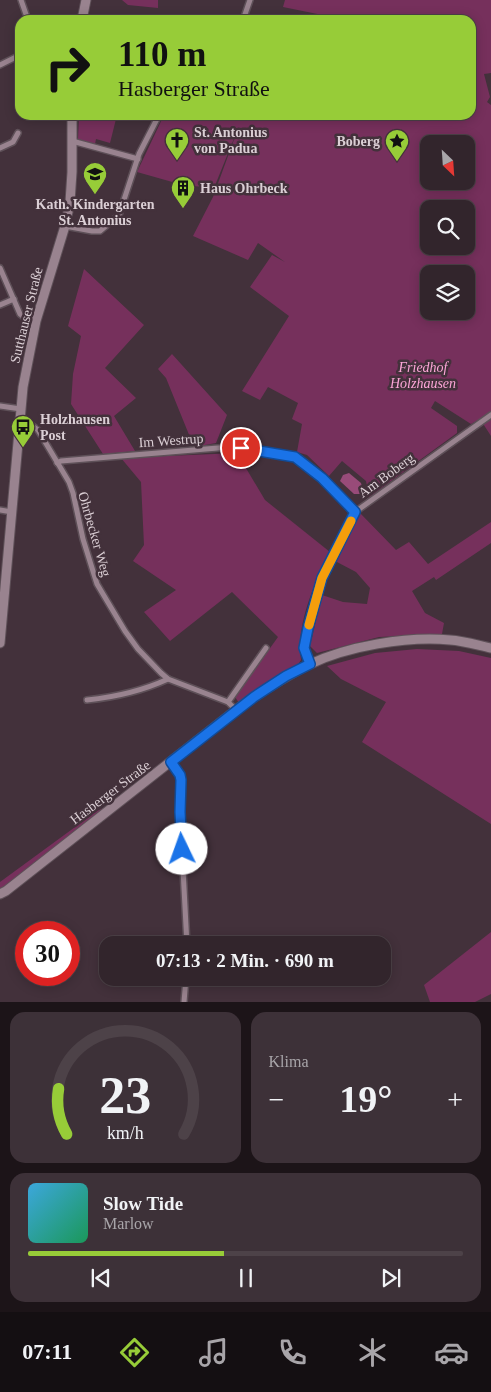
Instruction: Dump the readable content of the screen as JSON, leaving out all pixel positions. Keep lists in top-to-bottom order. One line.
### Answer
{"streets":{"street":["Sutthauser Straße","Im Westrup","Am Boberg","Ohrbecker Weg","Hasberger Straße"]},"crossings":[["Sutthauser Straße","Ohrbecker Weg"],["Im Westrup","Am Boberg"],["Im Westrup","Ohrbecker Weg"],["Am Boberg","Hasberger Straße"],["Ohrbecker Weg","Hasberger Straße"]],"parks":["Friedhof Holzhausen"],"places":{"church":["St. Antonius von Padua"],"place":["Boberg"],"school or university":["Kath. Kindergarten St. Antonius"],"building":["Haus Ohrbeck"],"bus stop":["Holzhausen Post"]},"north":"bottom right","page":{"turn":["110 m","Hasberger Straße"],"limit":"30","trip":"07:13 · 2 Min. · 690 m","tile":"Klima","heat":["−","19°","+"],"song":["Slow Tide","Marlow"],"tabs":"07:11","gauge":["23","km/h"]}}
